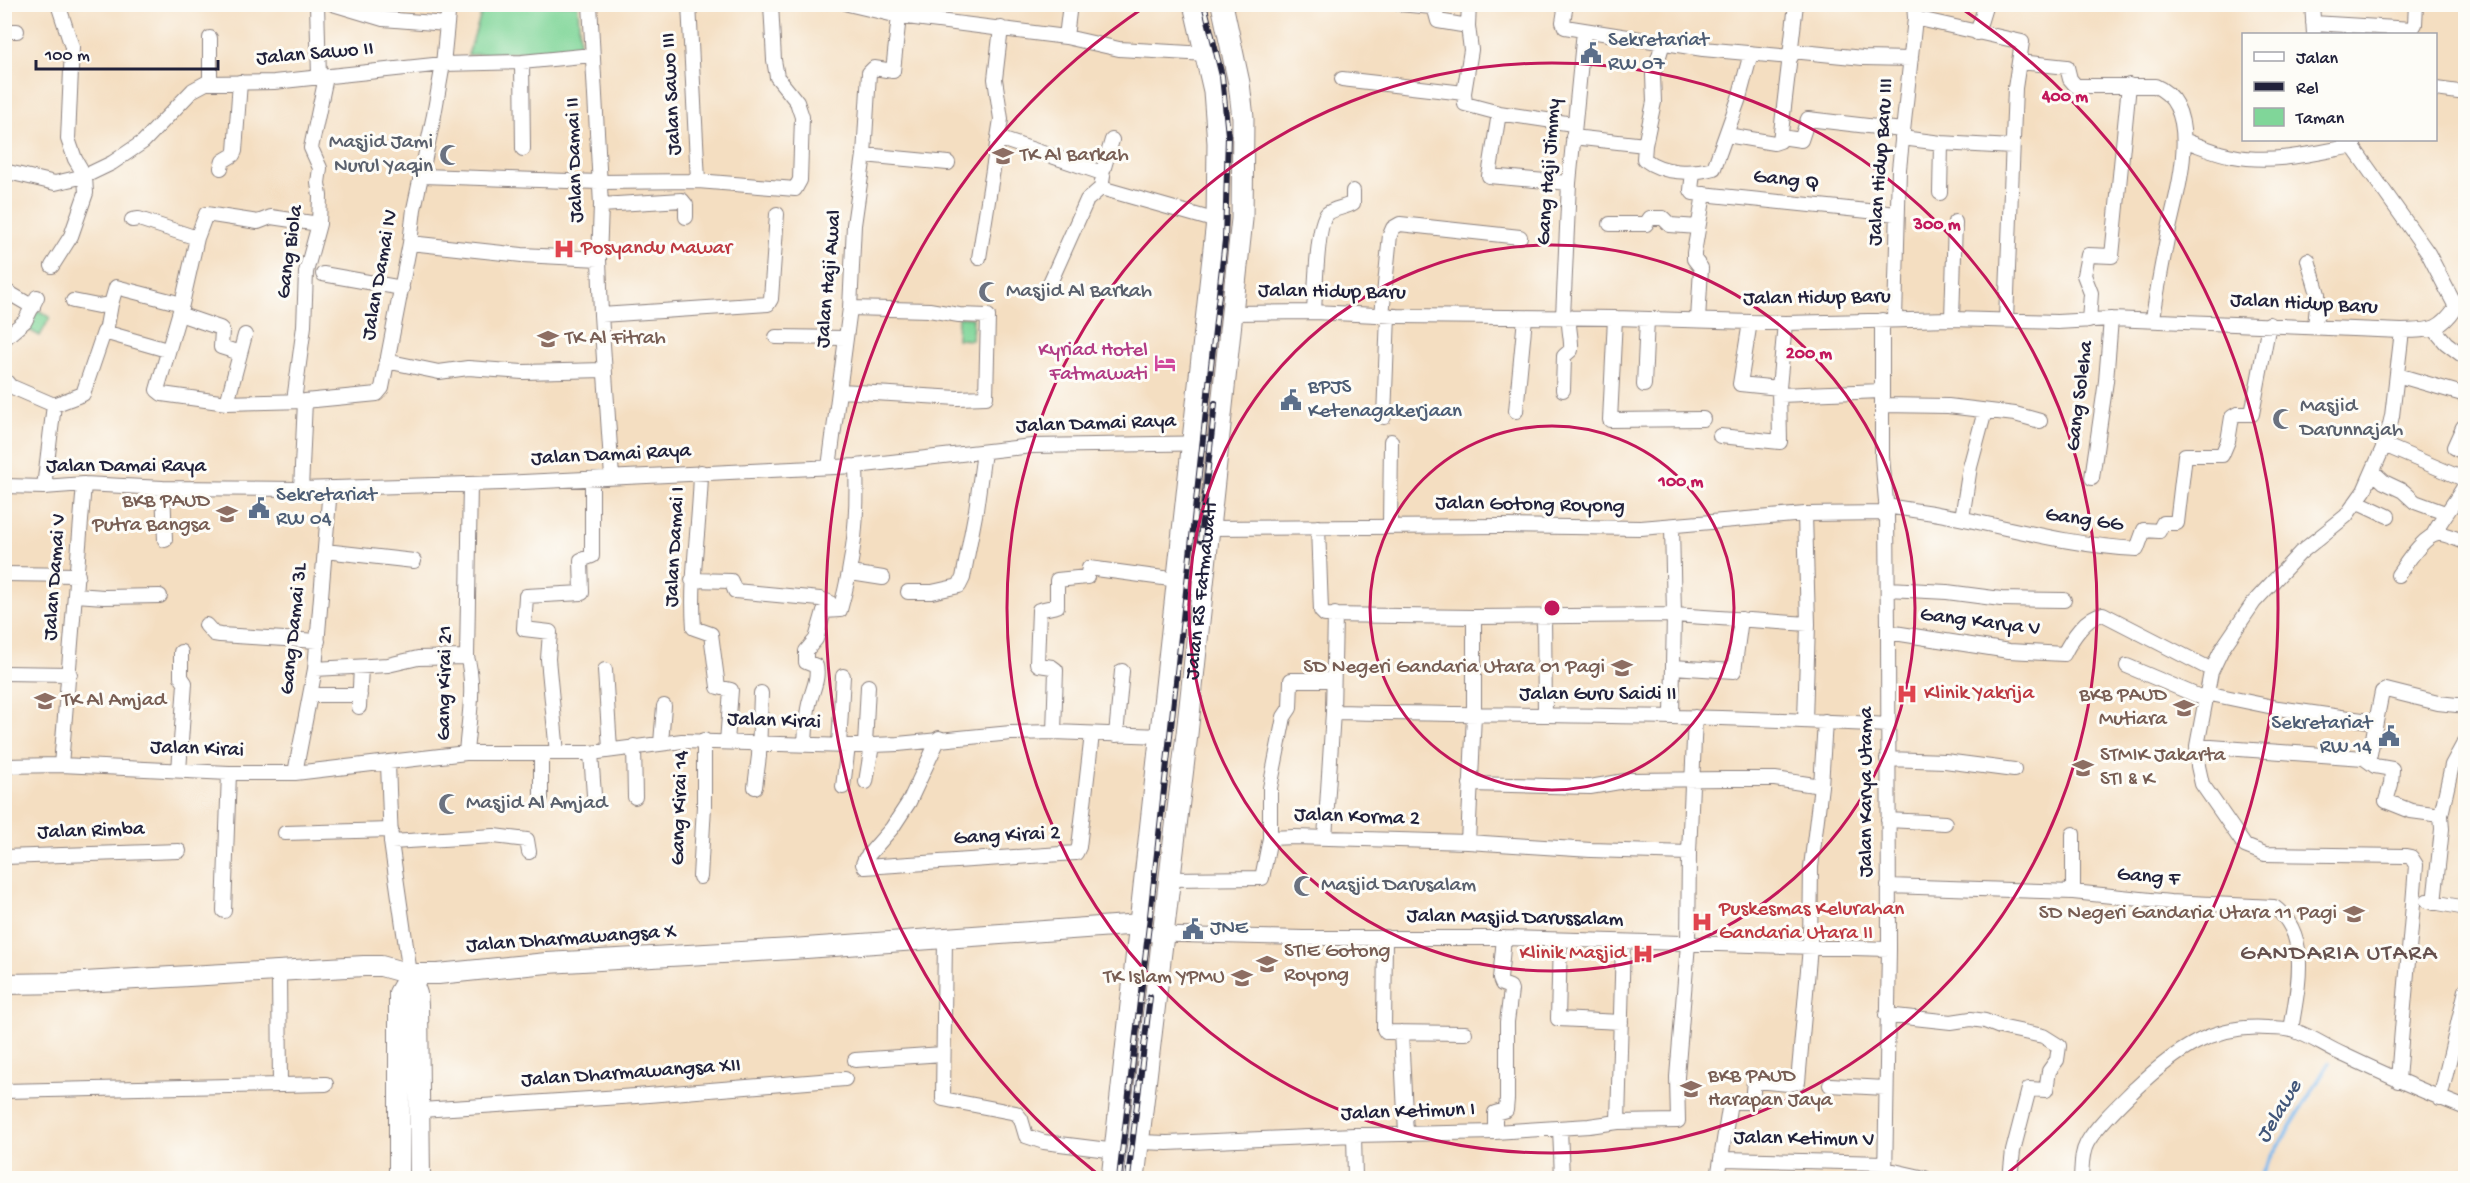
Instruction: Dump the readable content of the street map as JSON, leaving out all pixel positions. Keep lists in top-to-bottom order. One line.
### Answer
{"streets":{"main road":["Jalan RS Fatmawati"],"street":["Jalan Sawo II","Jalan Sawo III","Jalan Damai II","Jalan Hidup Baru III","Gang Haji Jimmy","Gang Q","Gang Biola","Jalan Damai IV","Jalan Haji Awal","Jalan Hidup Baru","Gang Soleha","Jalan Damai Raya","Jalan Gotong Royong","Gang GG","Jalan Damai I","Jalan Damai V","Gang Karya V","Gang Damai 3L","Gang Kirai 21","Jalan Guru Saidi II","Jalan Kirai","Jalan Karya Utama","Gang Kirai 14","Jalan Korma 2","Jalan Rimba","Gang Kirai 2","Gang F","Jalan Masjid Darussalam","Jalan Dharmawangsa X","Jalan Dharmawangsa XII","Jalan Ketimun I","Jalan Ketimun V"]},"crossings":[["Jalan Sawo II","Jalan Damai II"],["Jalan Sawo II","Gang Biola"],["Jalan Sawo II","Jalan Damai IV"],["Jalan Sawo III","Jalan Damai II"],["Jalan Sawo III","Jalan Damai IV"],["Jalan Damai II","Jalan Damai Raya"],["Jalan Hidup Baru III","Gang Q"],["Jalan Hidup Baru III","Jalan Hidup Baru"],["Jalan Hidup Baru III","Jalan Karya Utama"],["Gang Haji Jimmy","Jalan Hidup Baru"],["Gang Biola","Jalan Damai IV"],["Jalan Haji Awal","Jalan Damai Raya"],["Jalan Hidup Baru","Gang Soleha"],["Jalan Hidup Baru","Gang GG"],["Jalan Hidup Baru","Jalan RS Fatmawati"],["Jalan Damai Raya","Jalan Damai I"],["Jalan Damai Raya","Jalan Damai V"],["Jalan Damai Raya","Jalan RS Fatmawati"],["Jalan Damai Raya","Gang Damai 3L"],["Jalan Damai Raya","Gang Kirai 21"],["Jalan Gotong Royong","Gang GG"],["Jalan Gotong Royong","Jalan RS Fatmawati"],["Jalan Gotong Royong","Jalan Karya Utama"],["Jalan Damai I","Jalan Kirai"],["Jalan Damai V","Jalan Kirai"],["Jalan RS Fatmawati","Jalan Kirai"],["Jalan RS Fatmawati","Jalan Korma 2"],["Jalan RS Fatmawati","Jalan Masjid Darussalam"],["Jalan RS Fatmawati","Jalan Dharmawangsa X"],["Jalan RS Fatmawati","Jalan Ketimun I"],["Gang Karya V","Jalan Karya Utama"],["Gang Damai 3L","Jalan Kirai"],["Gang Kirai 21","Jalan Kirai"],["Jalan Guru Saidi II","Jalan Korma 2"],["Jalan Guru Saidi II","Jalan Masjid Darussalam"],["Jalan Guru Saidi II","Jalan Ketimun I"],["Jalan Kirai","Gang Kirai 14"],["Jalan Kirai","Gang Kirai 2"],["Jalan Karya Utama","Gang F"],["Jalan Karya Utama","Jalan Masjid Darussalam"],["Jalan Karya Utama","Jalan Ketimun V"],["Jalan Masjid Darussalam","Jalan Dharmawangsa X"]],"districts":["GANDARIA UTARA"],"water":["Jelawe"],"places":{"public building":["Sekretariat RW 07","BPJS Ketenagakerjaan","Sekretariat RW 04","Sekretariat RW 14","JNE"],"mosque":["Masjid Jami Nurul Yaqin","Masjid Al Barkah","Masjid Darunnajah","Masjid Al Amjad","Masjid Darusalam"],"school or university":["TK Al Barkah","TK Al Fitrah","BKB PAUD Putra Bangsa","SD Negeri Gandaria Utara 01 Pagi","TK Al Amjad","BKB PAUD Mutiara","STMIK Jakarta STI & K","SD Negeri Gandaria Utara 11 Pagi","STIE Gotong Royong","TK Islam YPMU","BKB PAUD Harapan Jaya"],"hospital":["Posyandu Mawar","Klinik Yakrija","Puskesmas Kelurahan Gandaria Utara II","Klinik Masjid"],"hotel":["Kyriad Hotel Fatmawati"]},"legend":["Jalan","Rel","Taman"],"scale_bar":"100 m","rings":["400 m","300 m","200 m","100 m"]}
